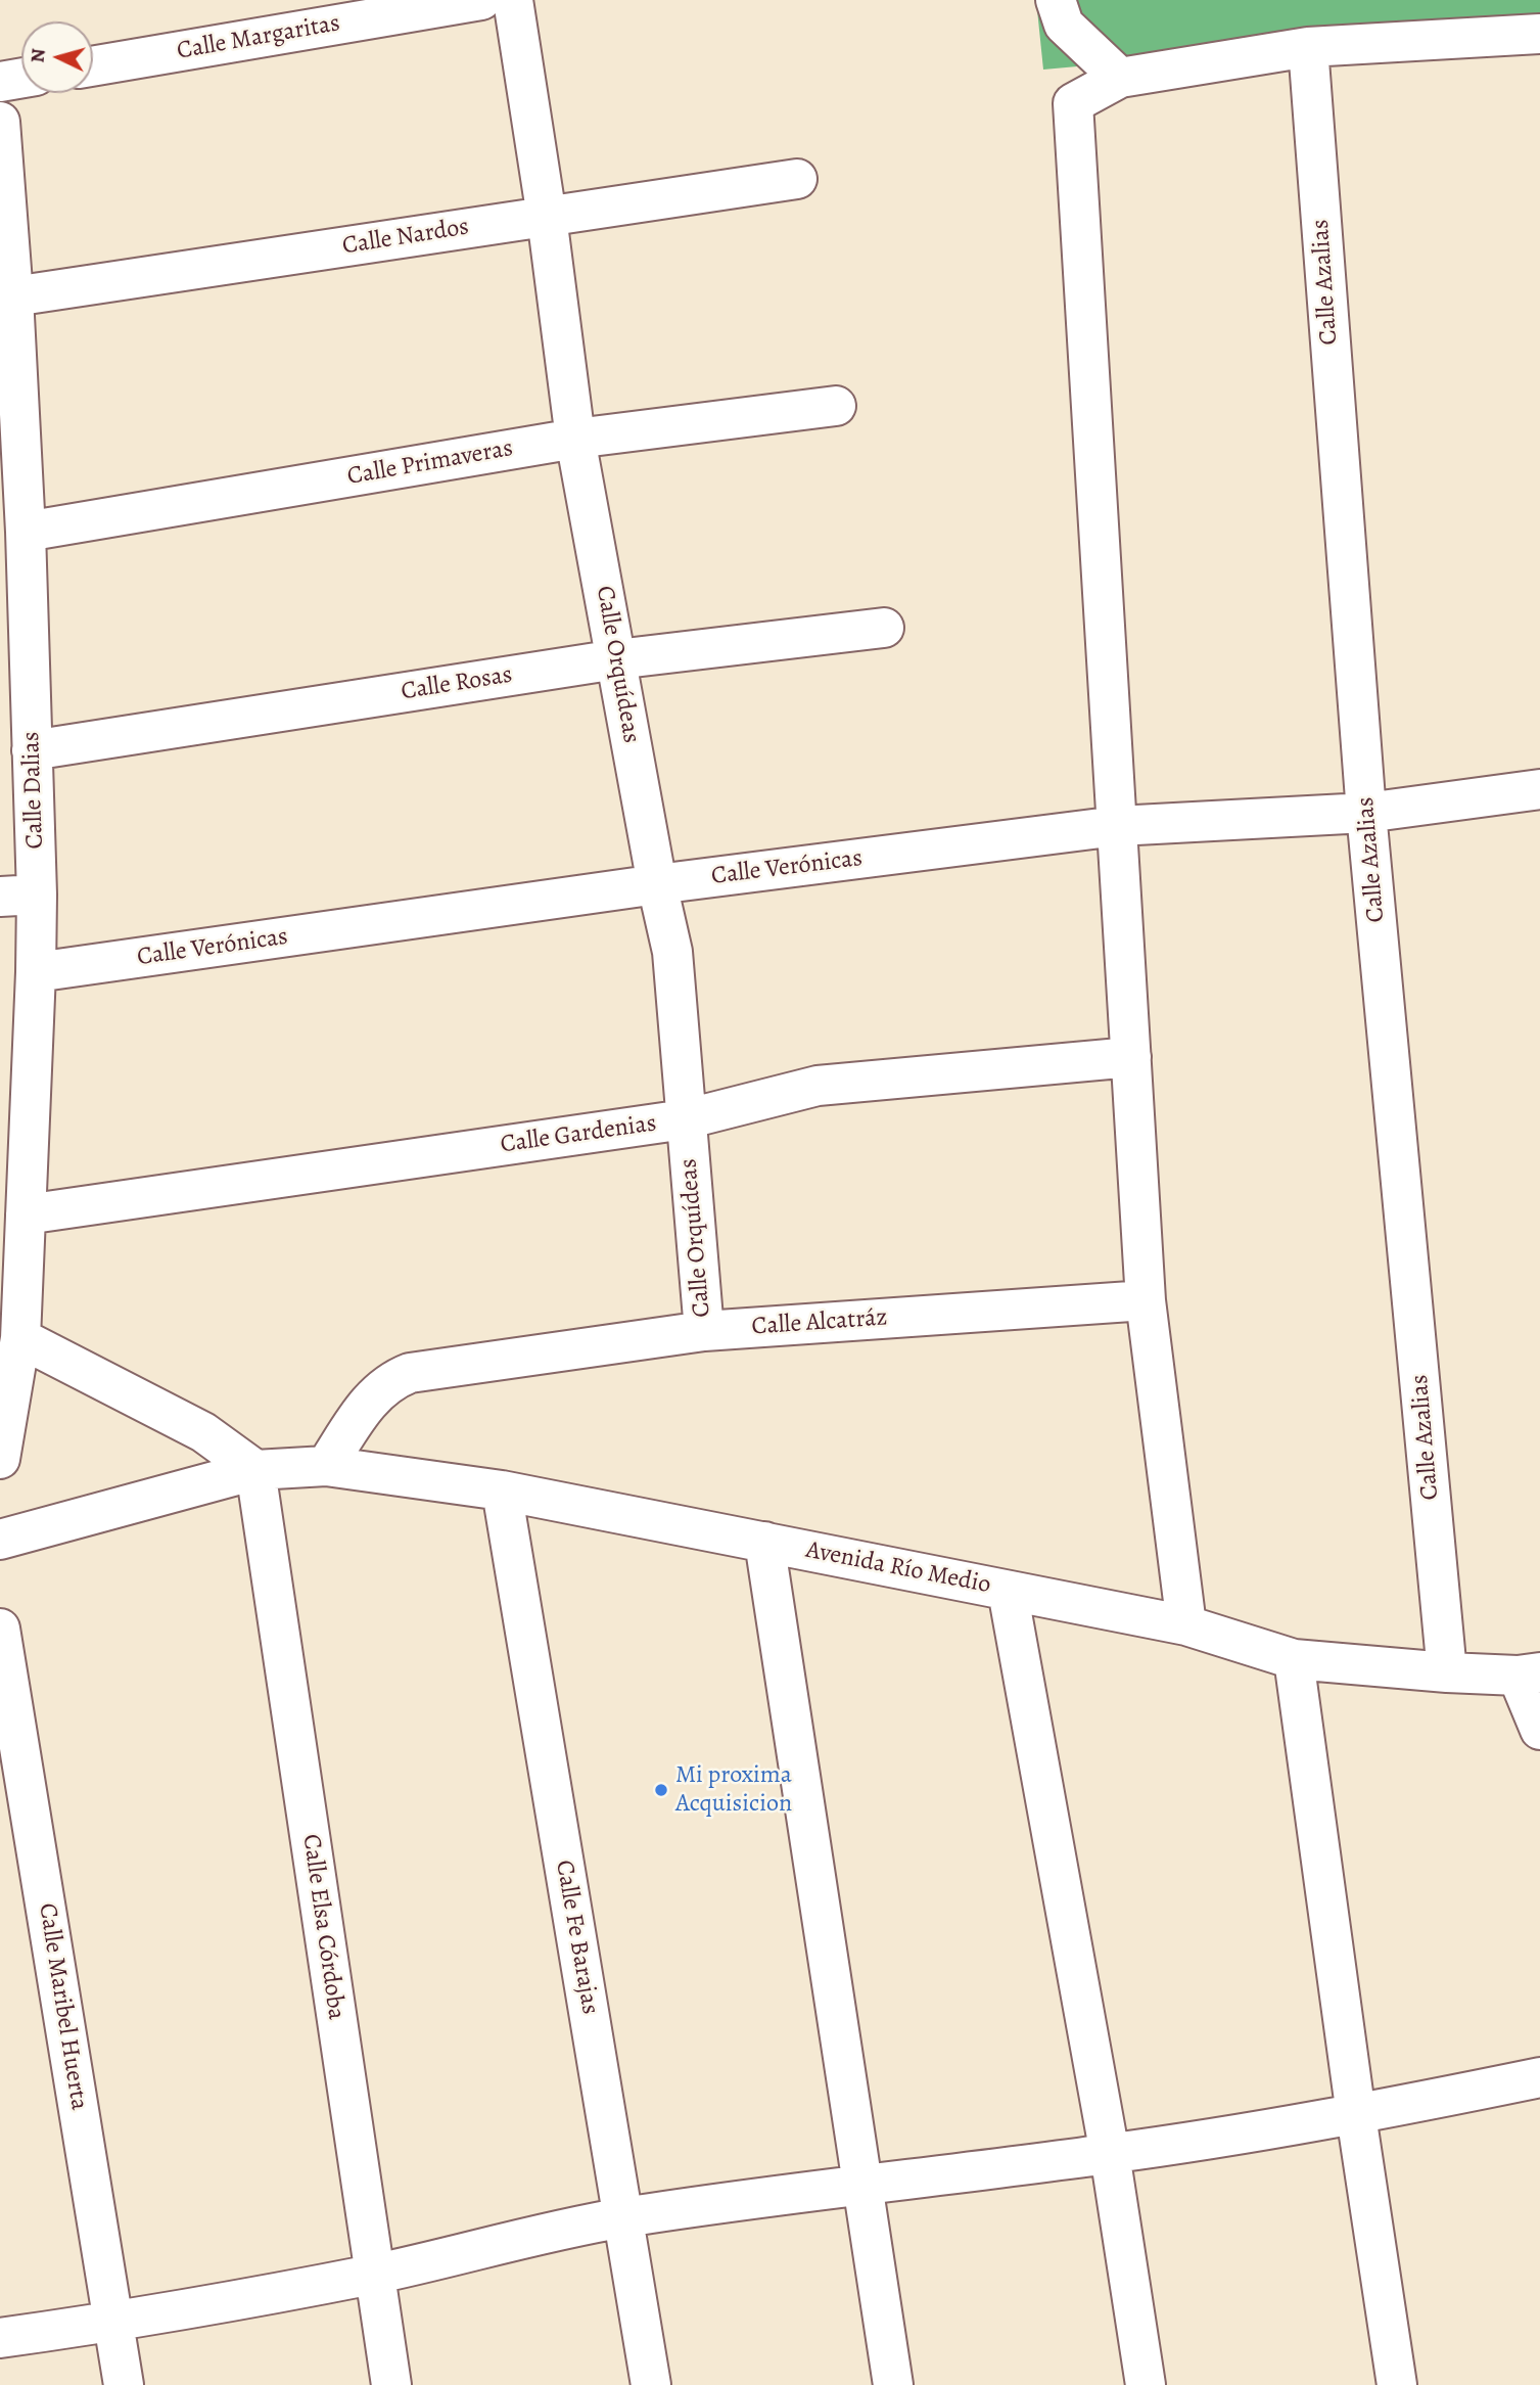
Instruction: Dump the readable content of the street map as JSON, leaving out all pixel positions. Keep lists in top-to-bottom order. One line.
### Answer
{"streets":{"street":["Calle Margaritas","Calle Nardos","Calle Azalias","Calle Primaveras","Calle Orquídeas","Calle Rosas","Calle Dalias","Calle Verónicas","Calle Gardenias","Calle Alcatráz","Avenida Río Medio","Calle Elsa Córdoba","Calle Fe Barajas","Calle Maribel Huerta"]},"crossings":[["Calle Nardos","Calle Orquídeas"],["Calle Nardos","Calle Dalias"],["Calle Azalias","Calle Verónicas"],["Calle Azalias","Avenida Río Medio"],["Calle Primaveras","Calle Orquídeas"],["Calle Primaveras","Calle Dalias"],["Calle Orquídeas","Calle Rosas"],["Calle Orquídeas","Calle Verónicas"],["Calle Orquídeas","Calle Gardenias"],["Calle Orquídeas","Calle Alcatráz"],["Calle Rosas","Calle Dalias"],["Calle Dalias","Calle Verónicas"],["Calle Dalias","Calle Gardenias"],["Calle Alcatráz","Avenida Río Medio"],["Avenida Río Medio","Calle Elsa Córdoba"],["Avenida Río Medio","Calle Fe Barajas"]],"places":["Mi proxima Acquisicion"],"north":"left"}
